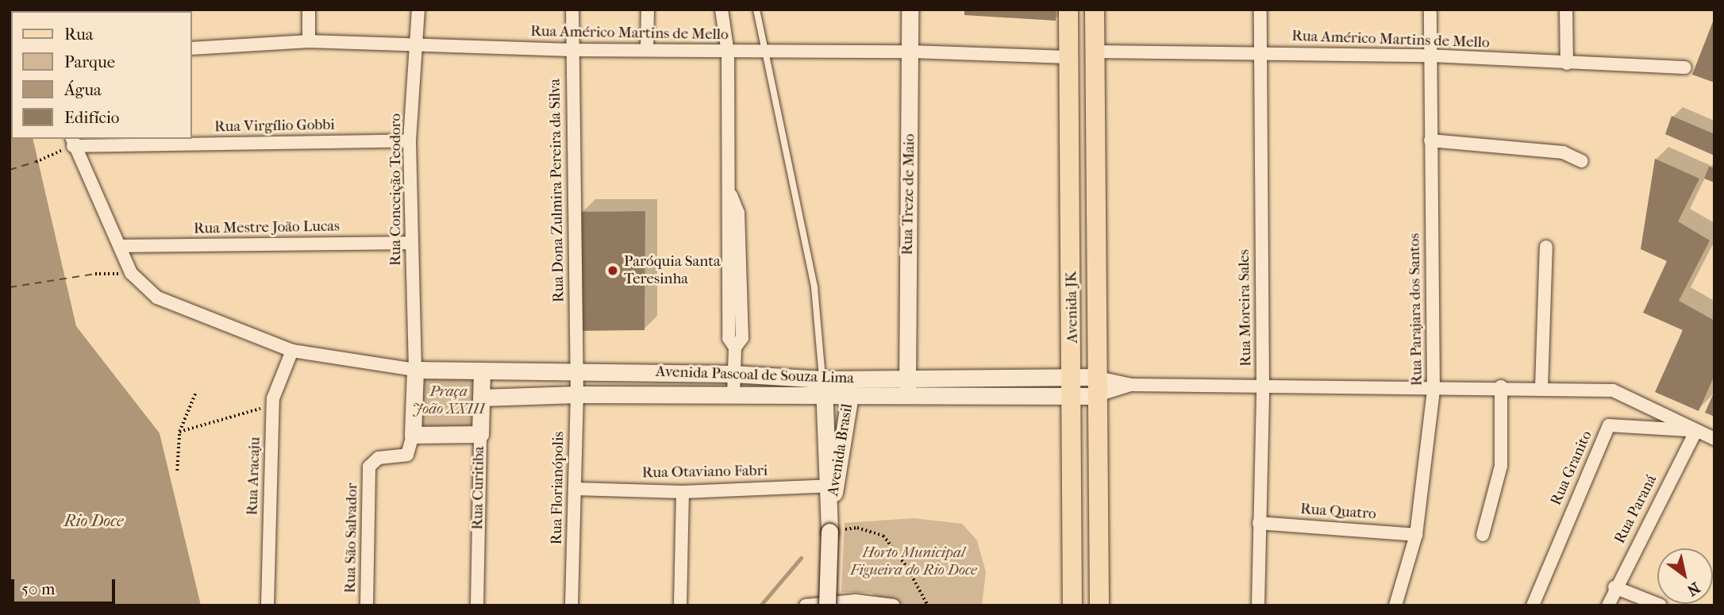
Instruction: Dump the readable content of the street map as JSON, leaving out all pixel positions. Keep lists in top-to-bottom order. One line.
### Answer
{"streets":{"main road":["Avenida JK"],"street":["Rua Américo Martins de Mello","Rua Virgílio Gobbi","Rua Conceição Teodoro","Rua Dona Zulmira Pereira da Silva","Rua Treze de Maio","Rua Mestre João Lucas","Rua Moreira Sales","Rua Parajara dos Santos","Avenida Pascoal de Souza Lima","Avenida Brasil","Rua Granito","Rua Otaviano Fabri","Rua Aracaju","Rua Curitiba","Rua Florianópolis","Rua Paraná","Rua Quatro","Rua São Salvador"]},"crossings":[["Rua Américo Martins de Mello","Rua Conceição Teodoro"],["Rua Américo Martins de Mello","Rua Dona Zulmira Pereira da Silva"],["Rua Américo Martins de Mello","Rua Treze de Maio"],["Rua Américo Martins de Mello","Avenida JK"],["Rua Américo Martins de Mello","Rua Moreira Sales"],["Rua Américo Martins de Mello","Rua Parajara dos Santos"],["Rua Virgílio Gobbi","Rua Conceição Teodoro"],["Rua Conceição Teodoro","Rua Mestre João Lucas"],["Rua Conceição Teodoro","Avenida Pascoal de Souza Lima"],["Rua Dona Zulmira Pereira da Silva","Avenida Pascoal de Souza Lima"],["Rua Dona Zulmira Pereira da Silva","Rua Florianópolis"],["Rua Treze de Maio","Avenida Pascoal de Souza Lima"],["Avenida JK","Avenida Pascoal de Souza Lima"],["Rua Moreira Sales","Rua Quatro"],["Rua Parajara dos Santos","Rua Quatro"],["Avenida Pascoal de Souza Lima","Avenida Brasil"],["Avenida Pascoal de Souza Lima","Rua Curitiba"],["Avenida Pascoal de Souza Lima","Rua Florianópolis"],["Avenida Brasil","Rua Otaviano Fabri"],["Rua Granito","Rua Paraná"],["Rua Otaviano Fabri","Rua Florianópolis"]],"water":["Rio Doce"],"parks":["Praça João XXIII","Horto Municipal Figueira do Rio Doce"],"places":["Paróquia Santa Teresinha"],"legend":["Rua","Parque","Água","Edifício"],"scale_bar":"50 m","north":"bottom right"}
